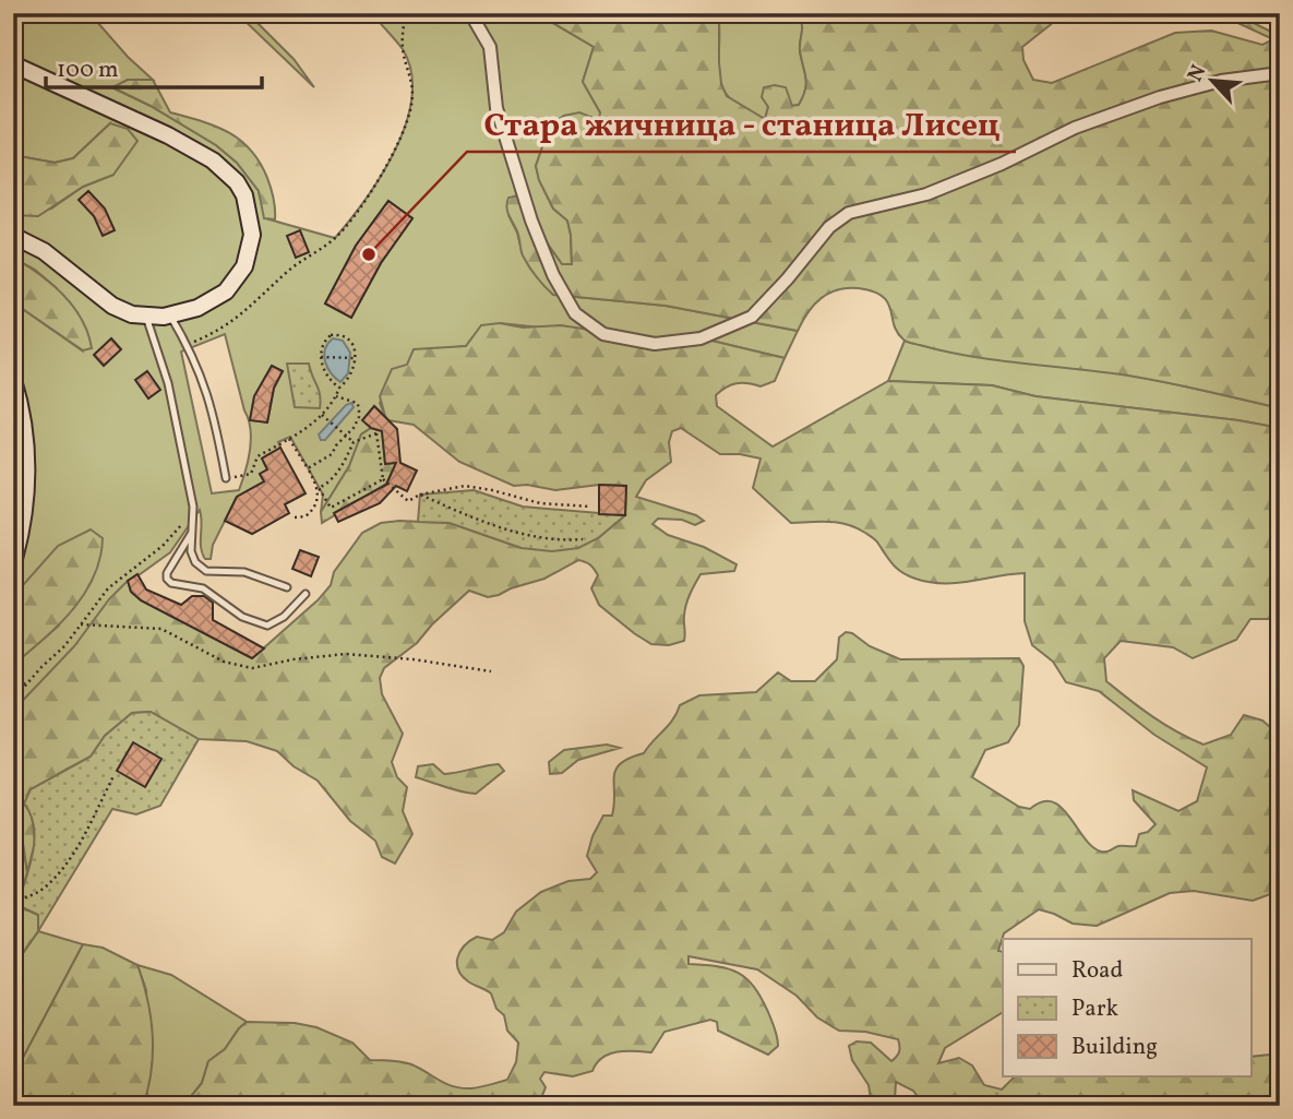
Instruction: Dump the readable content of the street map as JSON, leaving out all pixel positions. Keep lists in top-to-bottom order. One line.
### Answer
{"places":["Стара жичница - станица Лисец"],"legend":["Road","Park","Building"],"scale_bar":"100 m","north":"top left"}
